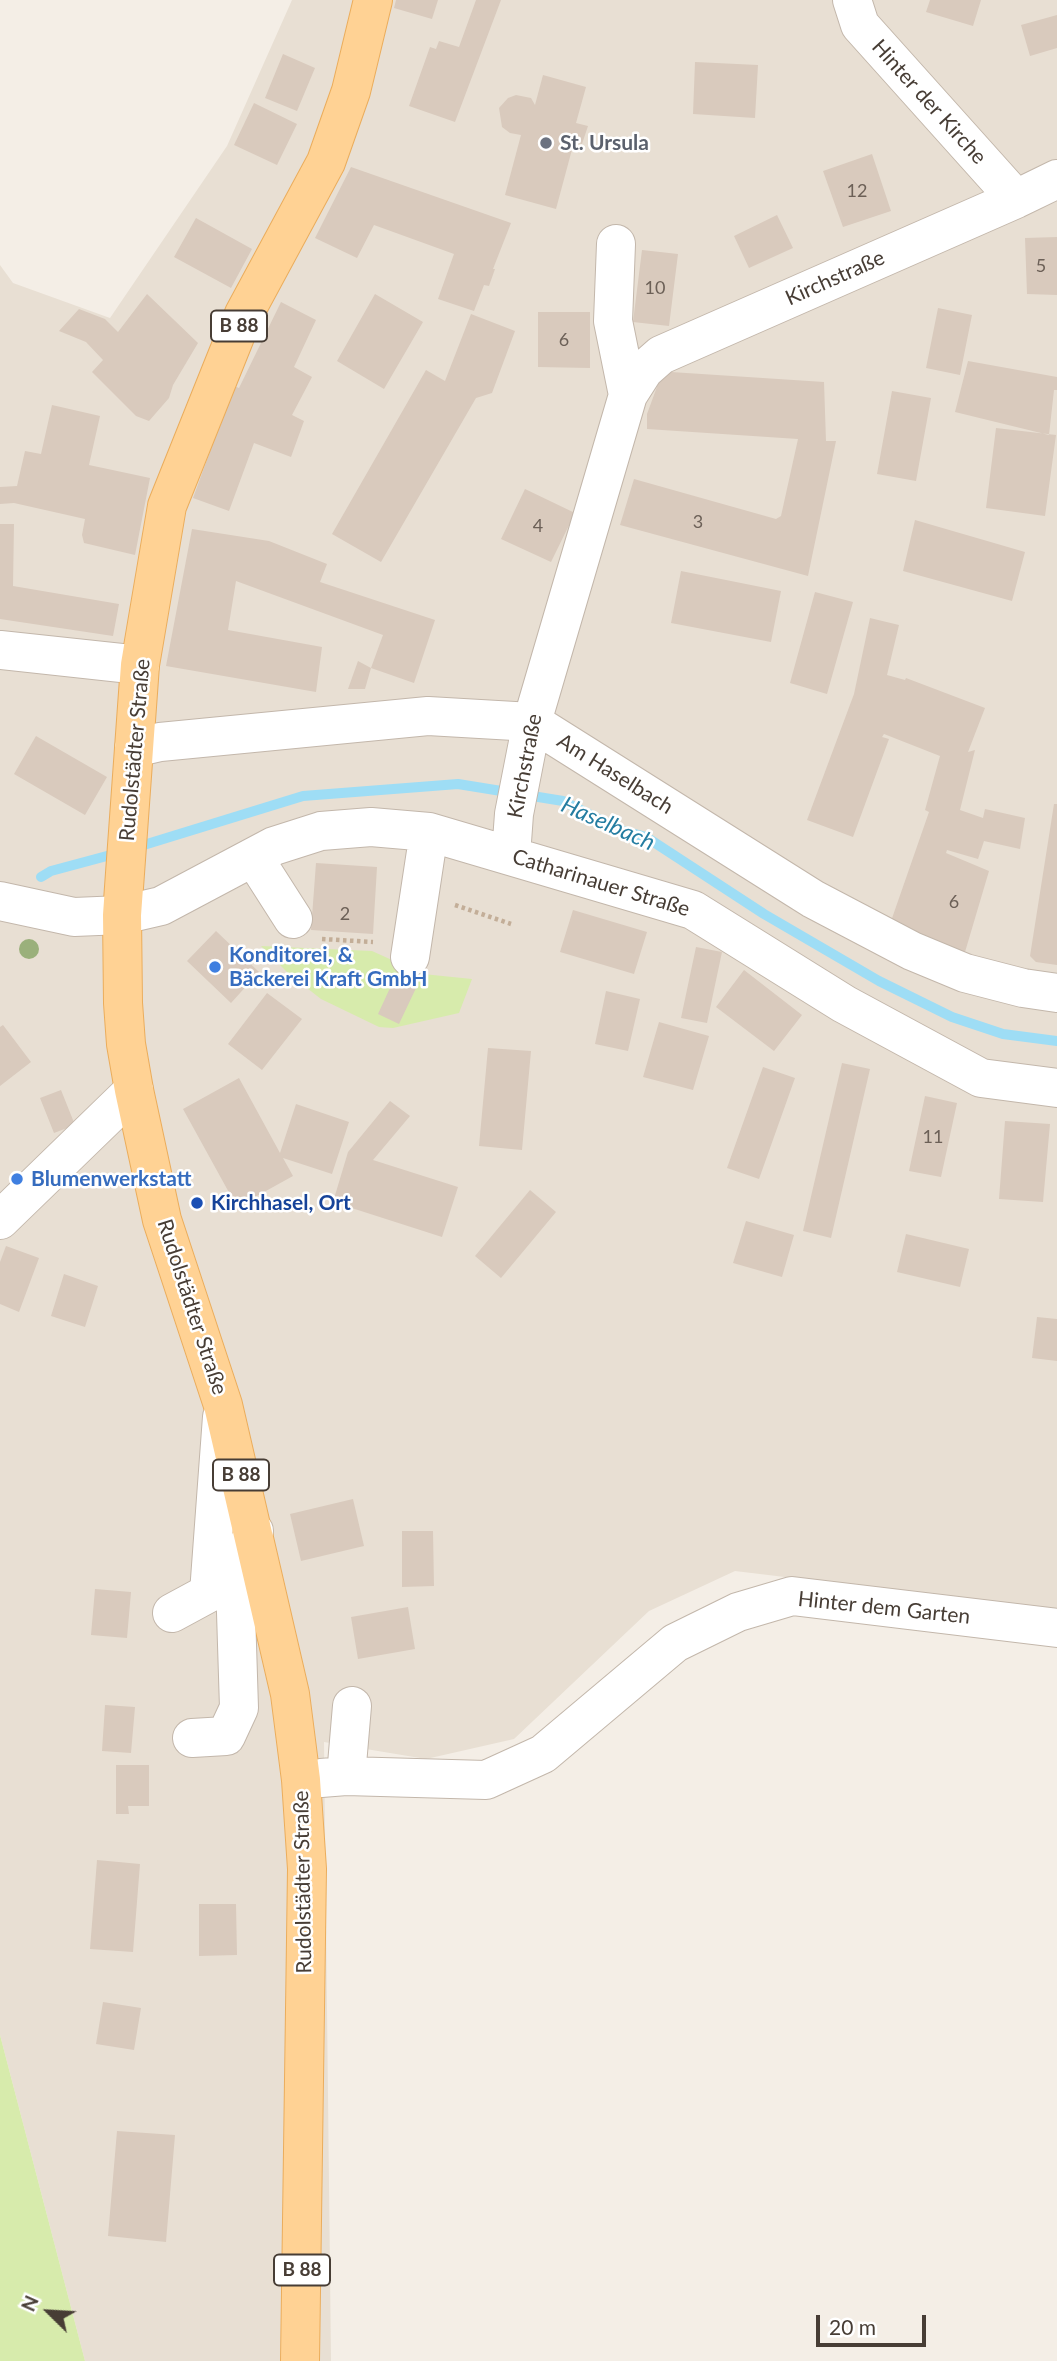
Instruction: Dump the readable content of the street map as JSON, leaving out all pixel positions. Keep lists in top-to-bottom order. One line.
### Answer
{"streets":{"main road":["B 88","Rudolstädter Straße"],"street":["Hinter der Kirche","Kirchstraße","Am Haselbach","Catharinauer Straße","Hinter dem Garten"]},"crossings":[["Hinter der Kirche","Kirchstraße"],["Kirchstraße","Am Haselbach"],["Kirchstraße","Catharinauer Straße"],["Rudolstädter Straße","Am Haselbach"],["Rudolstädter Straße","Catharinauer Straße"],["Rudolstädter Straße","Hinter dem Garten"]],"water":["Haselbach"],"places":["St. Ursula","Konditorei, & Bäckerei Kraft GmbH","Blumenwerkstatt","Kirchhasel, Ort"],"house_numbers":["12","5","10","6","3","4","6","2","11"],"scale_bar":"20 m","north":"top left"}
